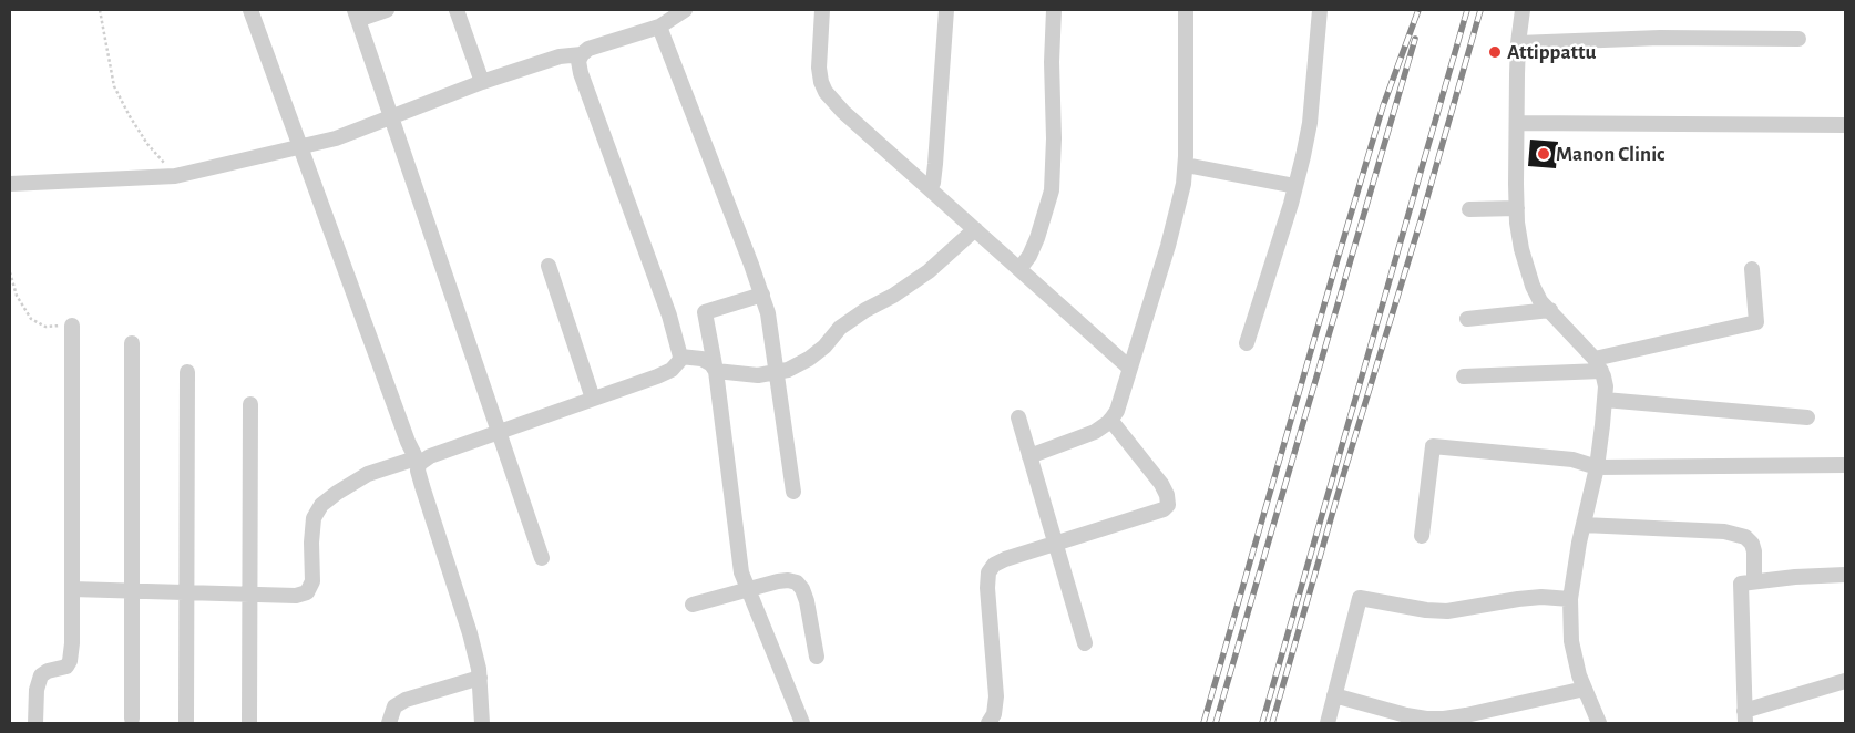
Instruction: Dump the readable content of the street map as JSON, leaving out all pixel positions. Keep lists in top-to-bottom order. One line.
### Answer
{"places":["Attippattu","Manon Clinic"]}
